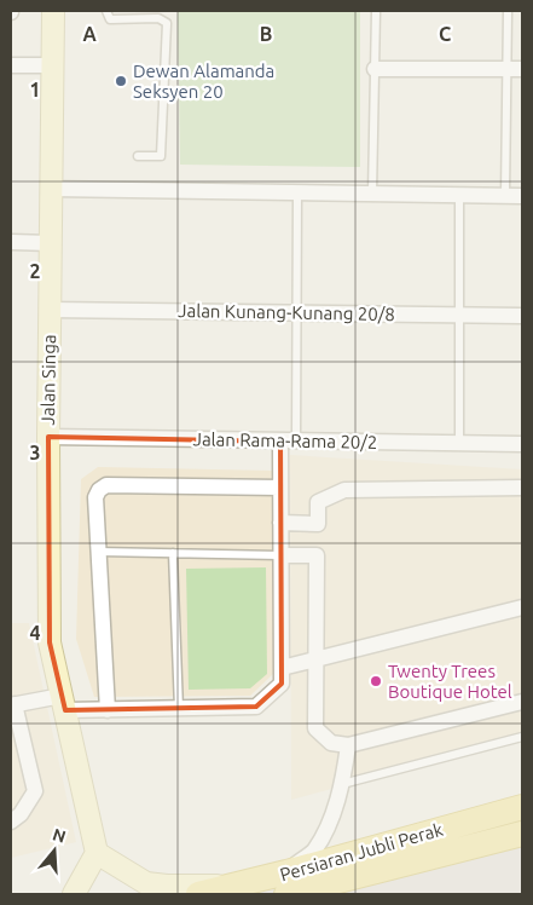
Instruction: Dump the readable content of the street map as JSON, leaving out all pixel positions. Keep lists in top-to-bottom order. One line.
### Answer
{"streets":{"main road":["Persiaran Jubli Perak"],"street":["Jalan Kunang-Kunang 20/8","Jalan Singa","Jalan Rama-Rama 20/2"]},"crossings":[["Jalan Kunang-Kunang 20/8","Jalan Singa"],["Jalan Singa","Jalan Rama-Rama 20/2"]],"places":["Dewan Alamanda Seksyen 20","Twenty Trees Boutique Hotel"],"north":"top","grid":{"columns":["A","B","C"],"rows":["1","2","3","4"]}}
